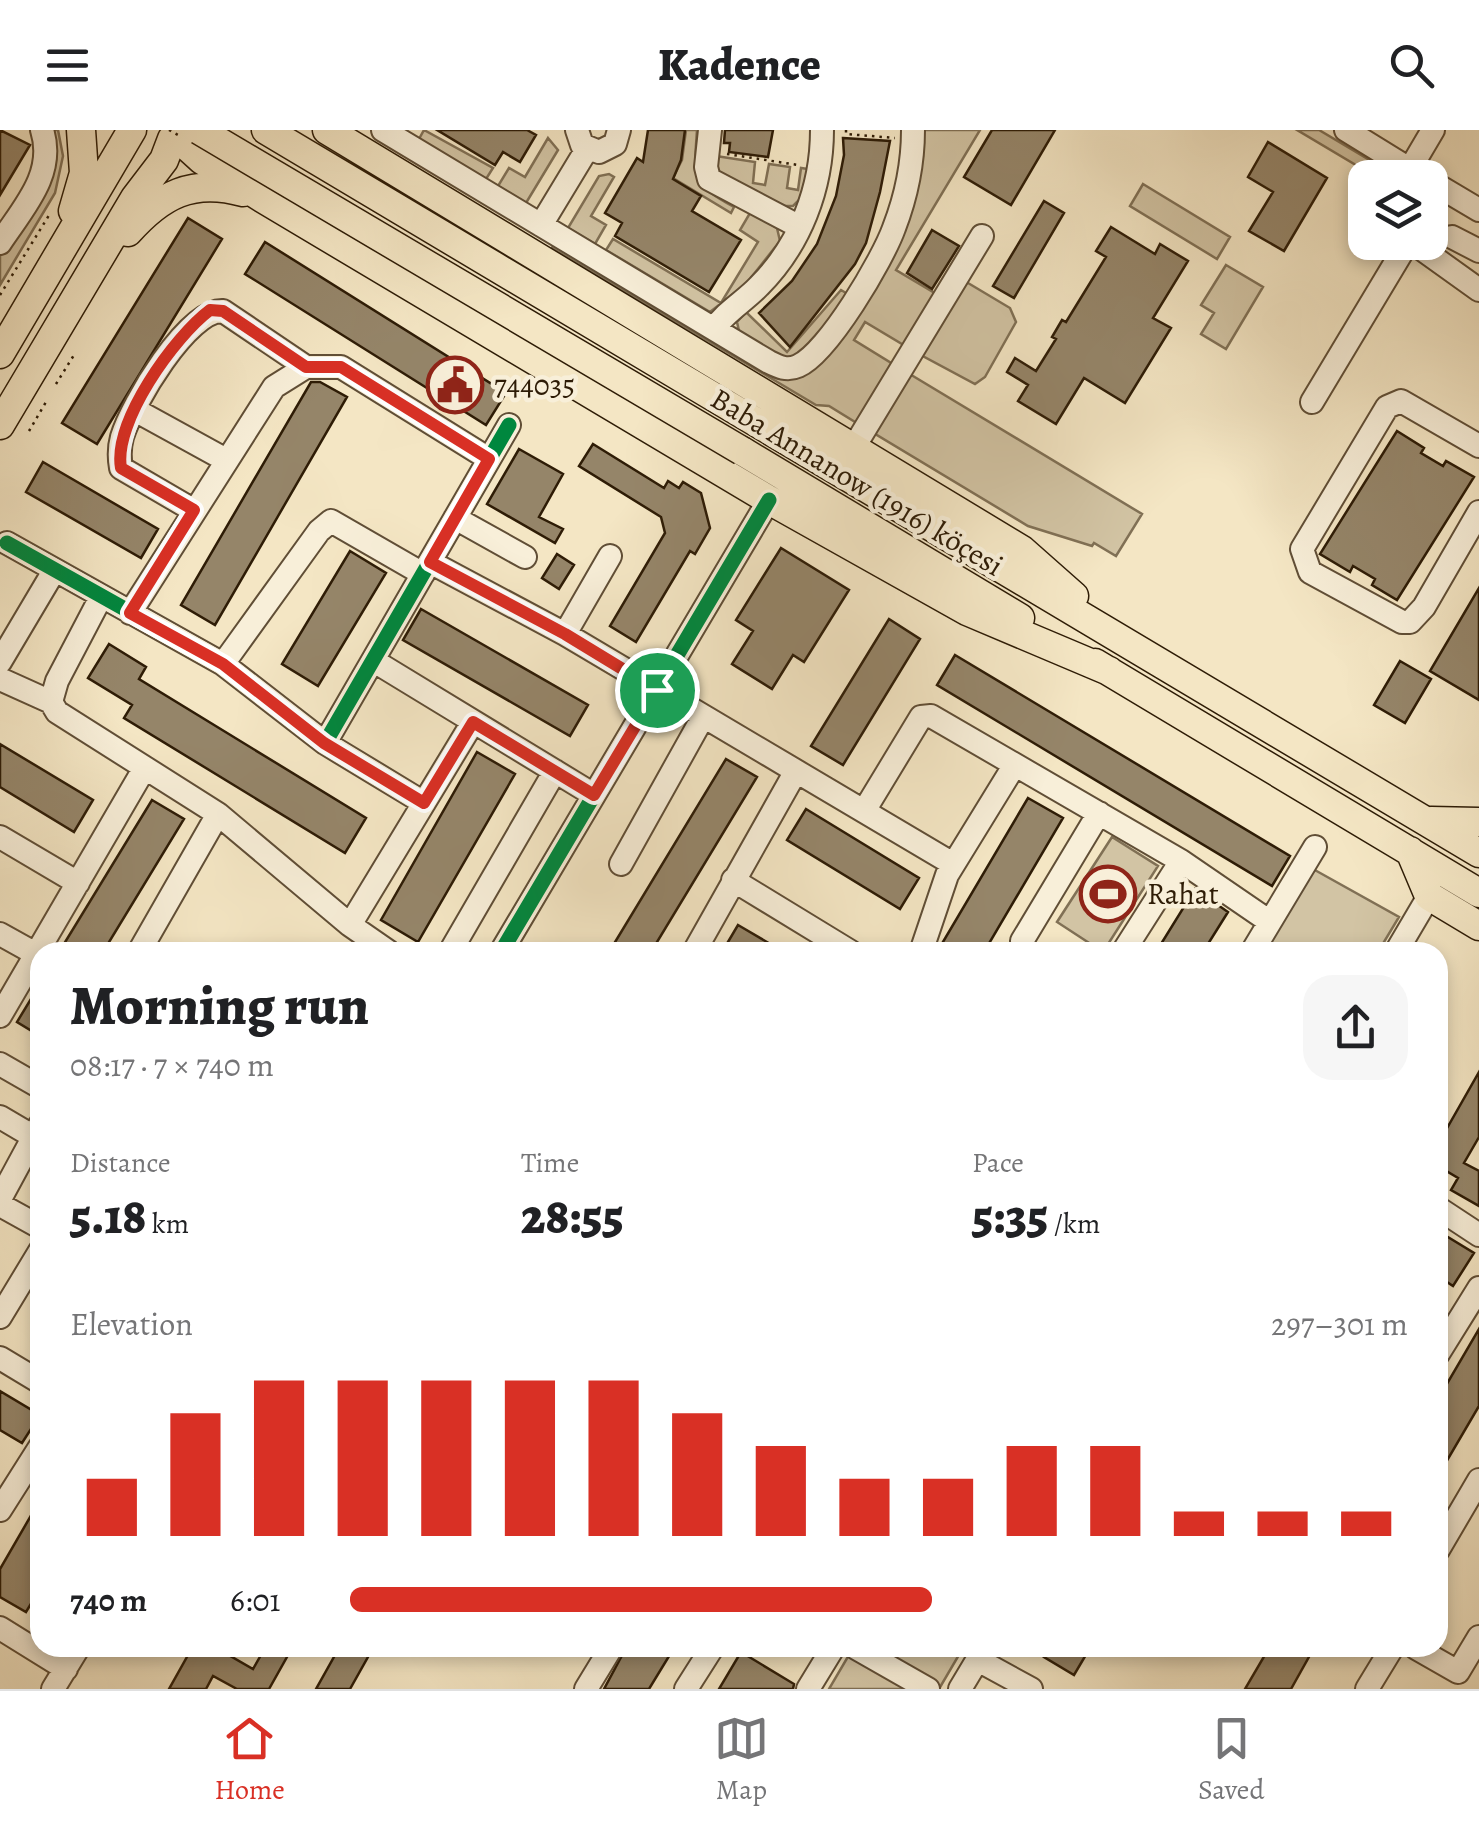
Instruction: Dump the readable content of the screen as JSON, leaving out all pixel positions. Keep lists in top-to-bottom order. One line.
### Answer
{"streets":{"main road":["Baba Annanow (1916) köçesi"]},"places":{"public building":["744035"],"sports":["Rahat"]},"page":{"header":"Kadence","heading":["Morning run","08:17 · 7 × 740 m"],"stats":[["Distance","5.18 km"],["Time","28:55"],["Pace","5:35 /km"]],"chart":["Elevation","297–301 m"],"list":[{"name":"740 m","note":"6:01"}],"tabs":["Home","Map","Saved"]}}
